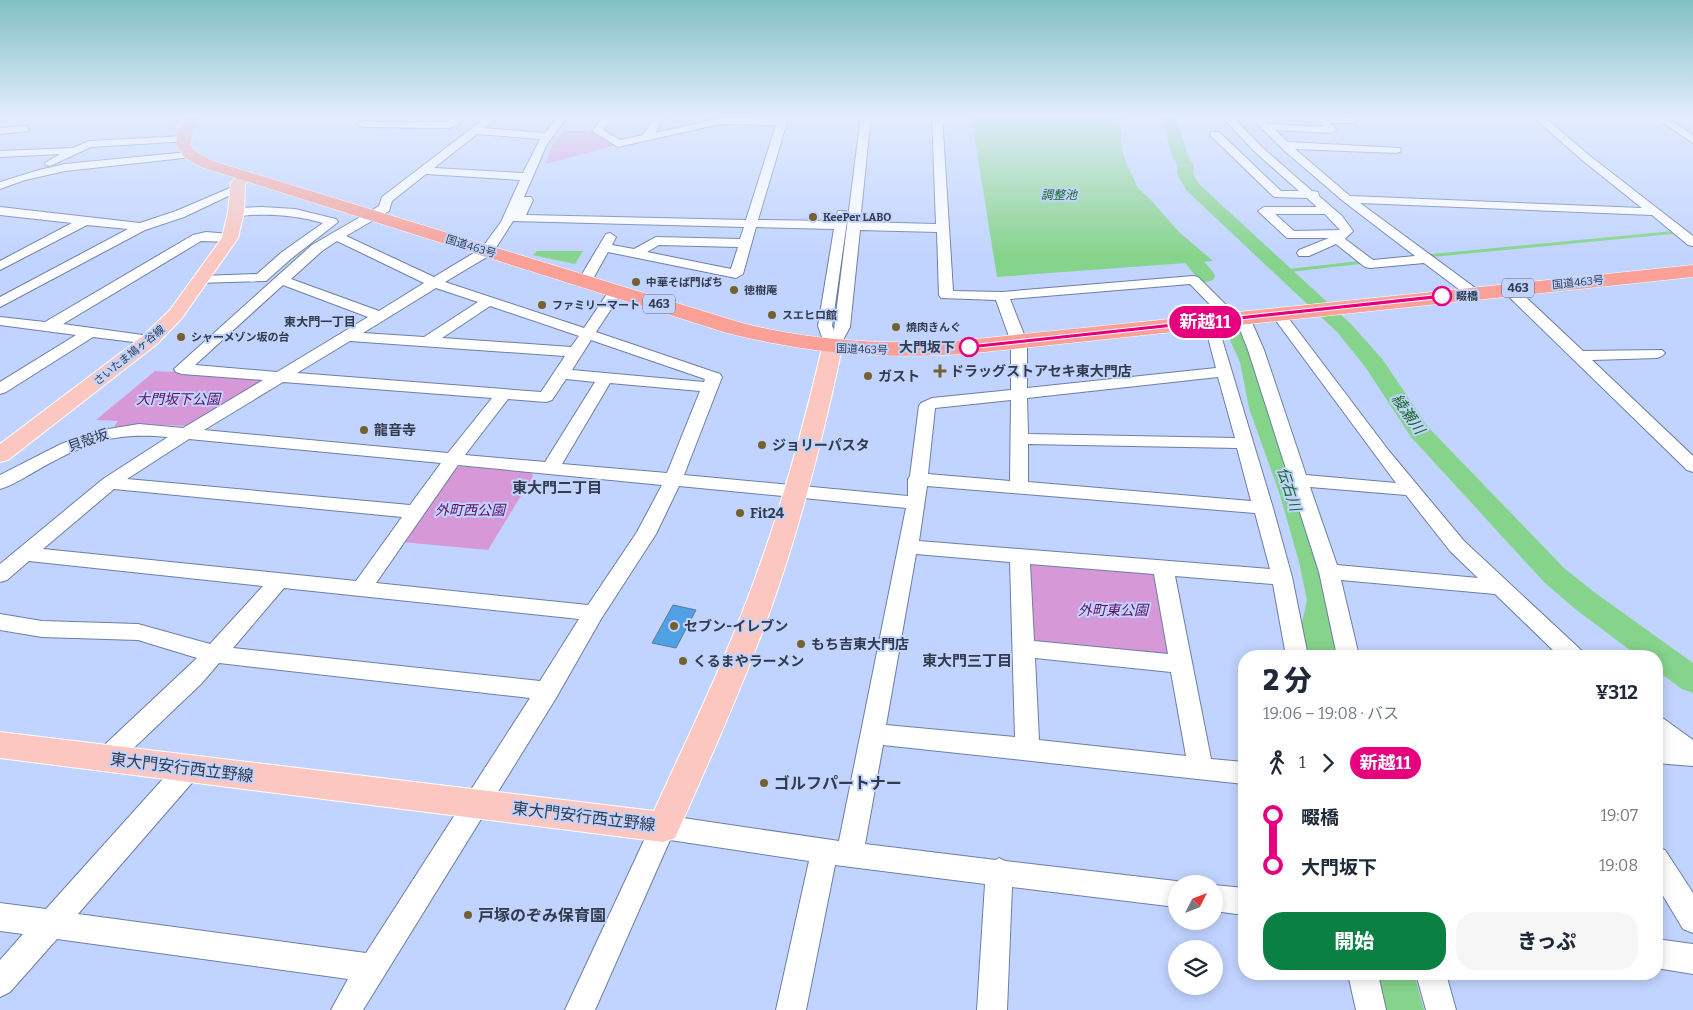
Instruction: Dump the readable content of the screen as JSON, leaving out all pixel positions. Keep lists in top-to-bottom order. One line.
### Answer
{"streets":{"highway":["国道463号","463"],"main road":["さいたま鳩ヶ谷線","東大門安行西立野線"],"street":["貝殻坂"]},"crossings":[["国道463号","さいたま鳩ヶ谷線"],["国道463号","東大門安行西立野線"],["貝殻坂","東大門安行西立野線"]],"districts":["東大門一丁目","東大門二丁目","東大門三丁目"],"water":["調整池","綾瀬川","伝右川"],"parks":["大門坂下公園","外町西公園","外町東公園"],"places":{"other":["KeePer LABO","中華そば門ぱち","徳樹庵","畷橋","ファミリーマート","スエヒロ館","焼肉きんぐ","シャーメゾン坂の台","大門坂下","ガスト","龍音寺","ジョリーパスタ","Fit24","セブン-イレブン","もち吉東大門店","くるまやラーメン","ゴルフパートナー","戸塚のぞみ保育園"],"health":["ドラッグストアセキ東大門店"]},"lines":["bus line 新越11"],"north":"top right","page":{"on_map":"新越11","heading":["2 分","19:06 – 19:08 · バス","¥312"],"legs":["1","新越11"],"list":[{"name":"畷橋","value":"19:07"},{"name":"大門坂下","value":"19:08"}],"buttons":["開始","きっぷ"]}}
